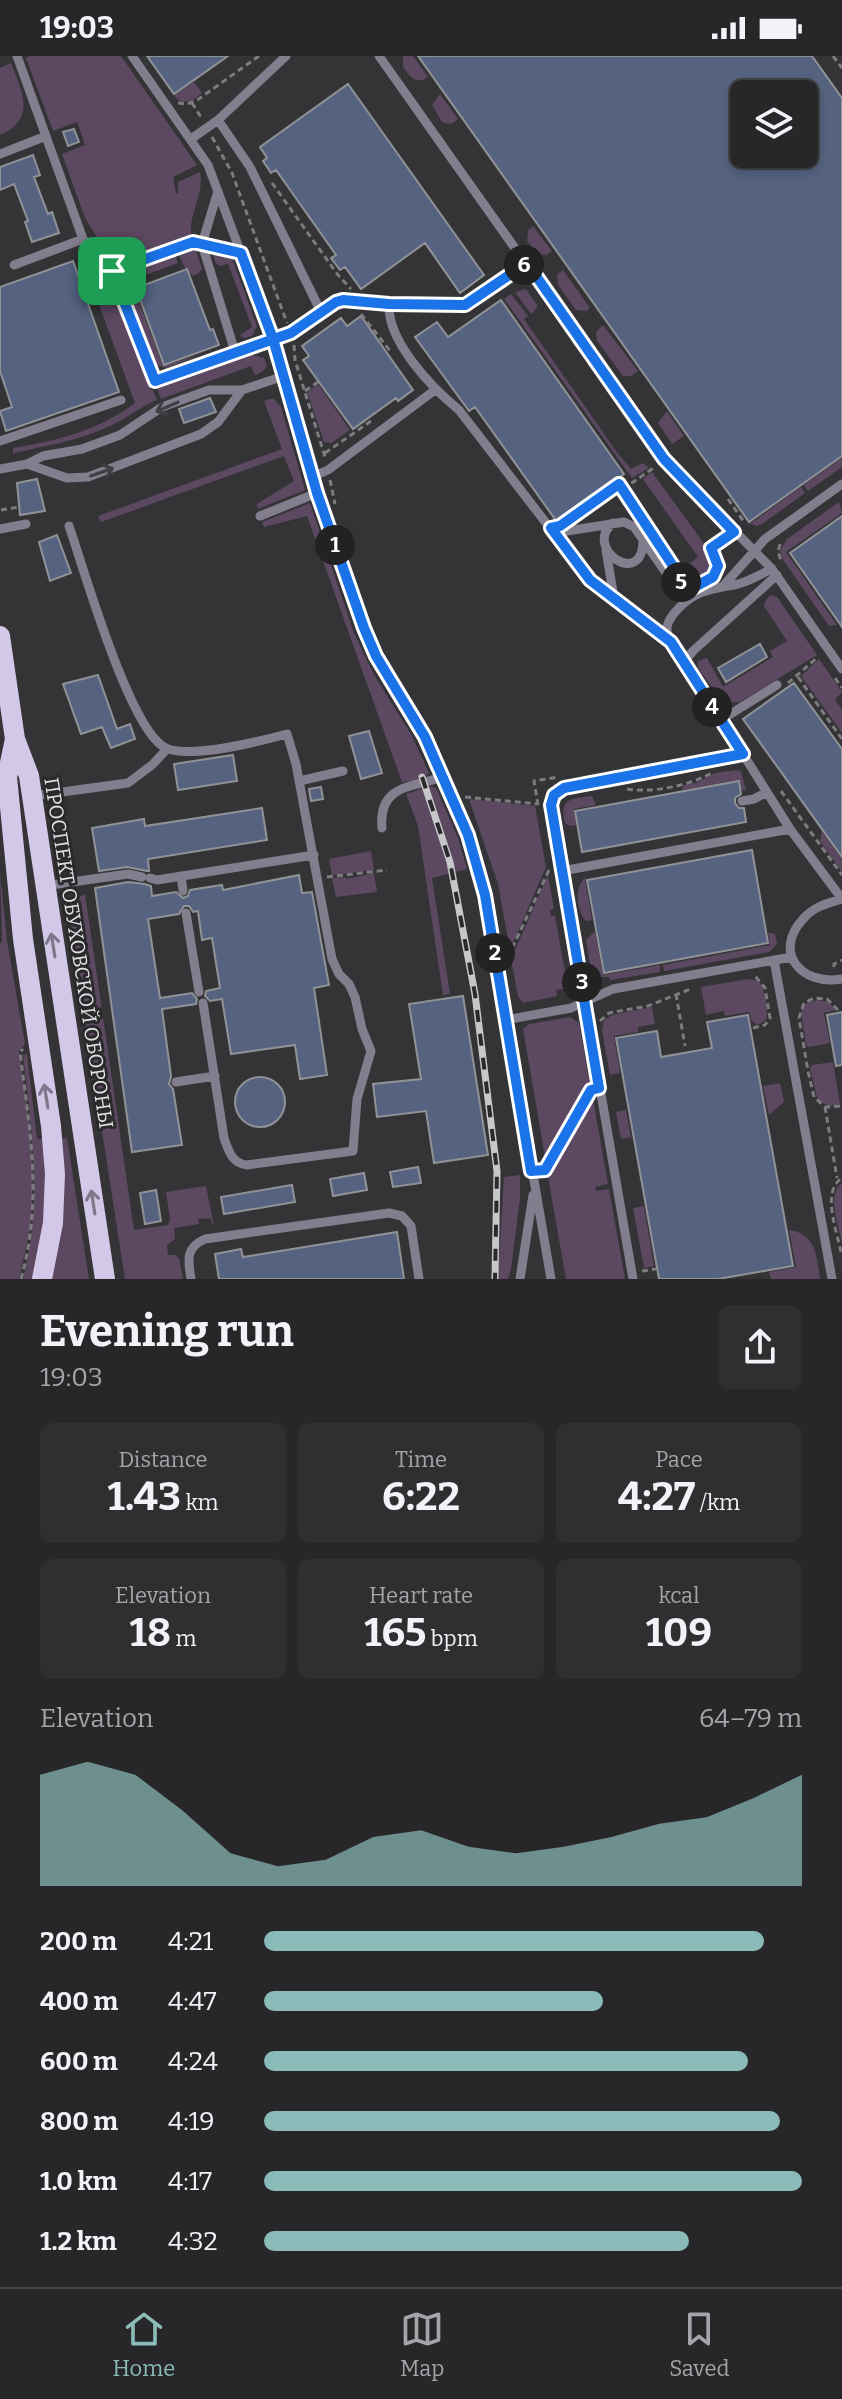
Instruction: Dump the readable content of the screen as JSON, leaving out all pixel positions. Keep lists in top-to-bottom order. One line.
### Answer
{"streets":{"main road":["ПРОСПЕКТ ОБУХОВСКОЙ ОБОРОНЫ"]},"page":{"status":"19:03","pins":["6","1","5","4","2","3"],"heading":["Evening run","19:03"],"stats":[["Distance","1.43 km"],["Time","6:22"],["Pace","4:27 /km"],["Elevation","18 m"],["Heart rate","165 bpm"],["kcal","109"]],"chart":["Elevation","64–79 m"],"list":[{"name":"200 m","note":"4:21"},{"name":"400 m","note":"4:47"},{"name":"600 m","note":"4:24"},{"name":"800 m","note":"4:19"},{"name":"1.0 km","note":"4:17"},{"name":"1.2 km","note":"4:32"}],"tabs":["Home","Map","Saved"]}}
